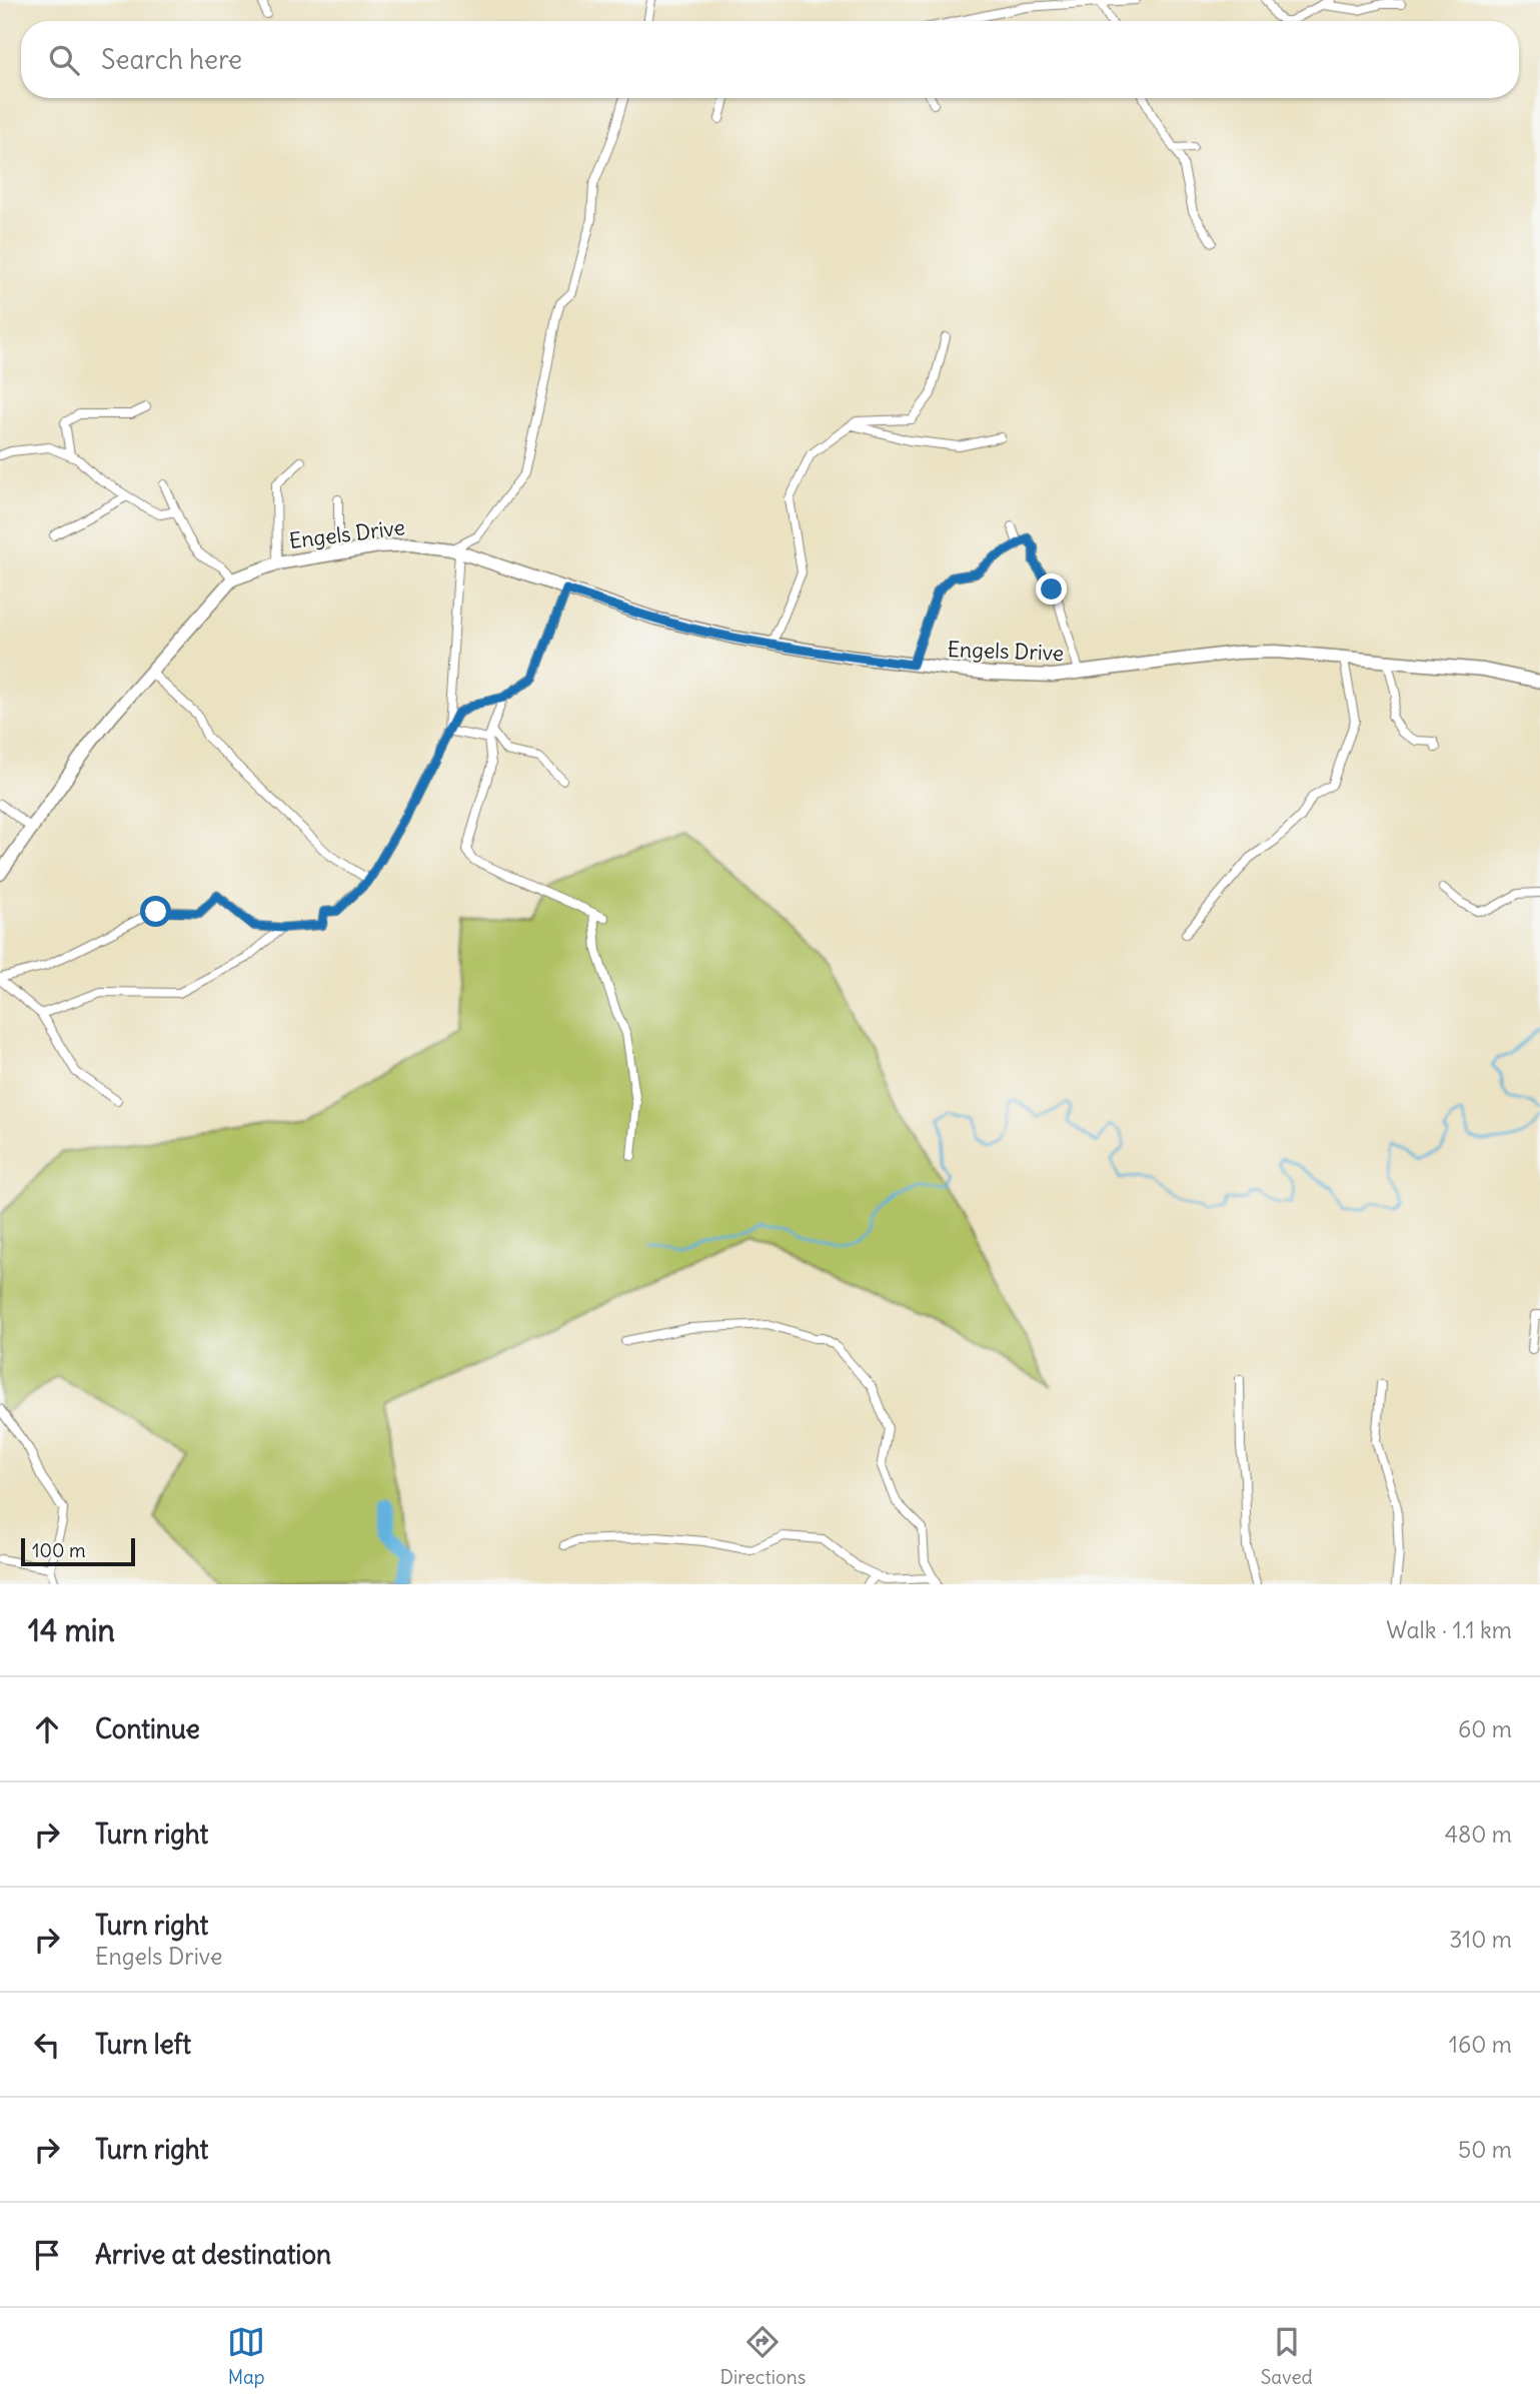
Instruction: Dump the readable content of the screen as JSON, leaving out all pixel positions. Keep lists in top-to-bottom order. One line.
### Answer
{"streets":{"street":["Engels Drive"]},"scale_bar":"100 m","page":{"search":"Search here","scale":"100 m","heading":["14 min","Walk · 1.1 km"],"list":[["Continue","60 m"],["Turn right","480 m"],["Turn right","Engels Drive","310 m"],["Turn left","160 m"],["Turn right","50 m"],"Arrive at destination"],"nav":["Map","Directions","Saved"]}}
